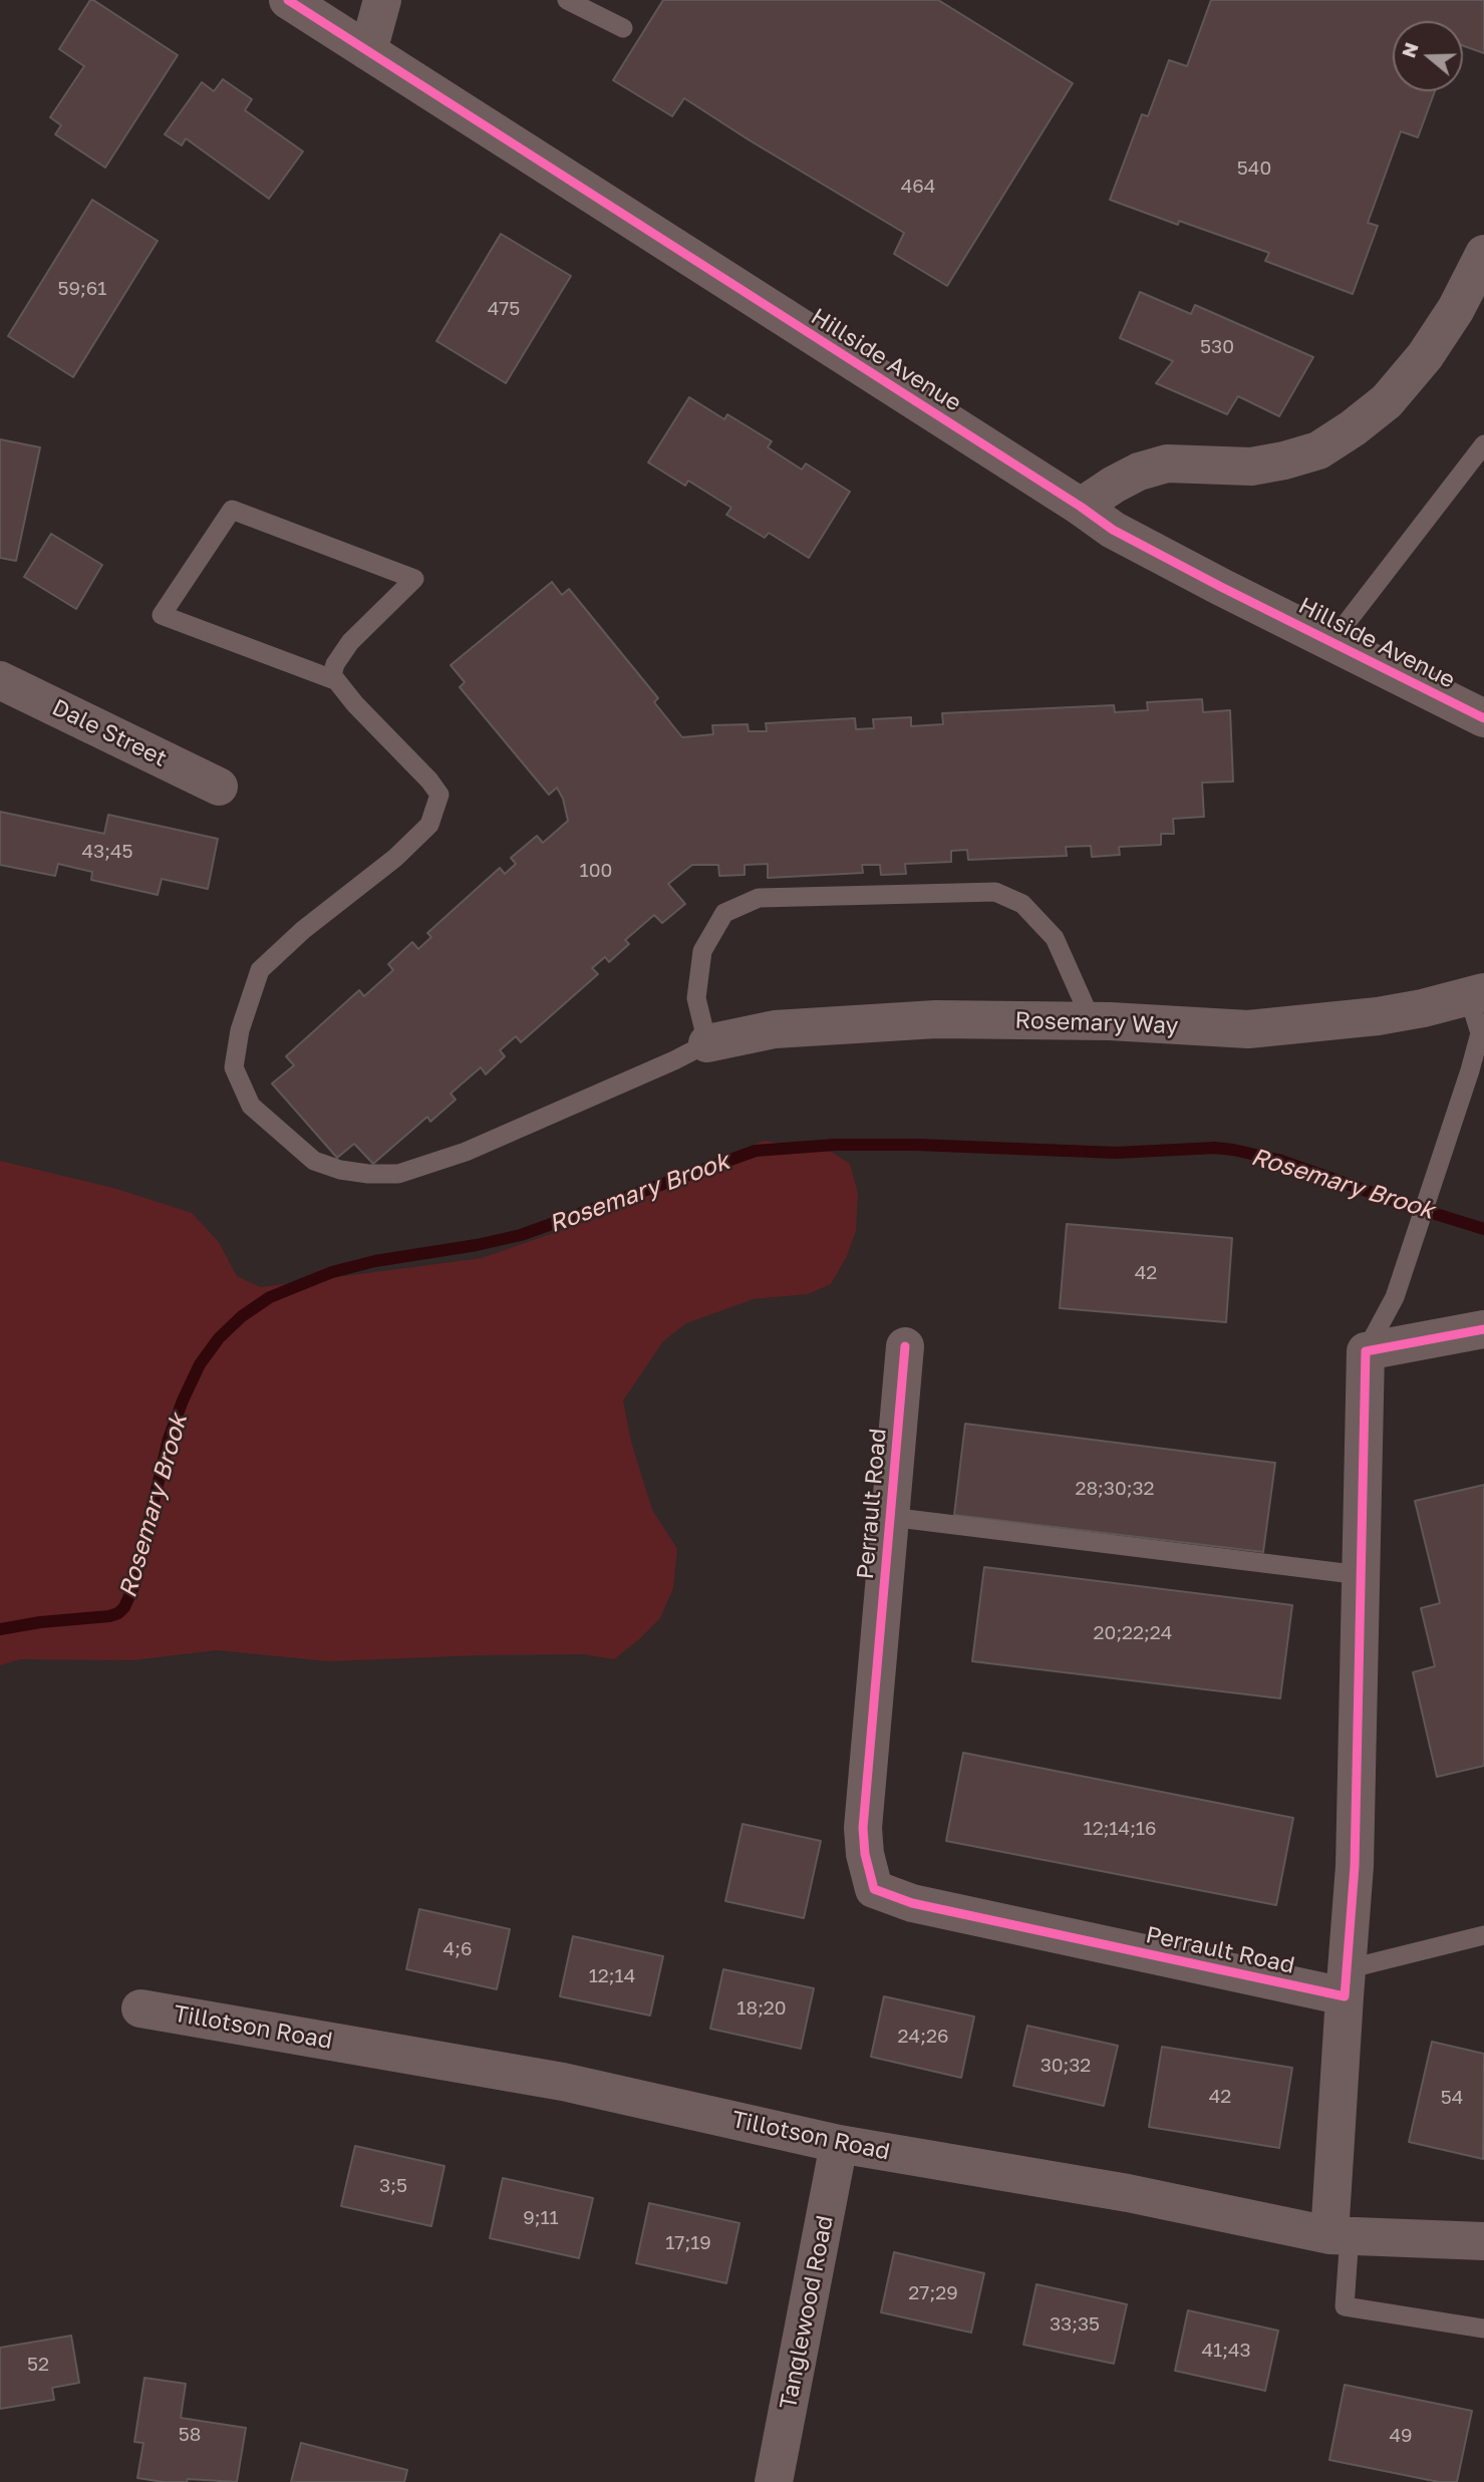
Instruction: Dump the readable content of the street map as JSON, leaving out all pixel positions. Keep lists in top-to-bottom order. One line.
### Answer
{"streets":{"street":["Hillside Avenue","Dale Street","Rosemary Way","Perrault Road","Tillotson Road","Tanglewood Road"]},"crossings":[["Tillotson Road","Tanglewood Road"]],"water":["Rosemary Brook"],"house_numbers":["540","464","59;61","475","530","43;45","100","42","28;30;32","20;22;24","12;14;16","4;6","12;14","18;20","24;26","30;32","42","54","3;5","9;11","17;19","27;29","33;35","41;43","52","58","49"],"north":"left"}
